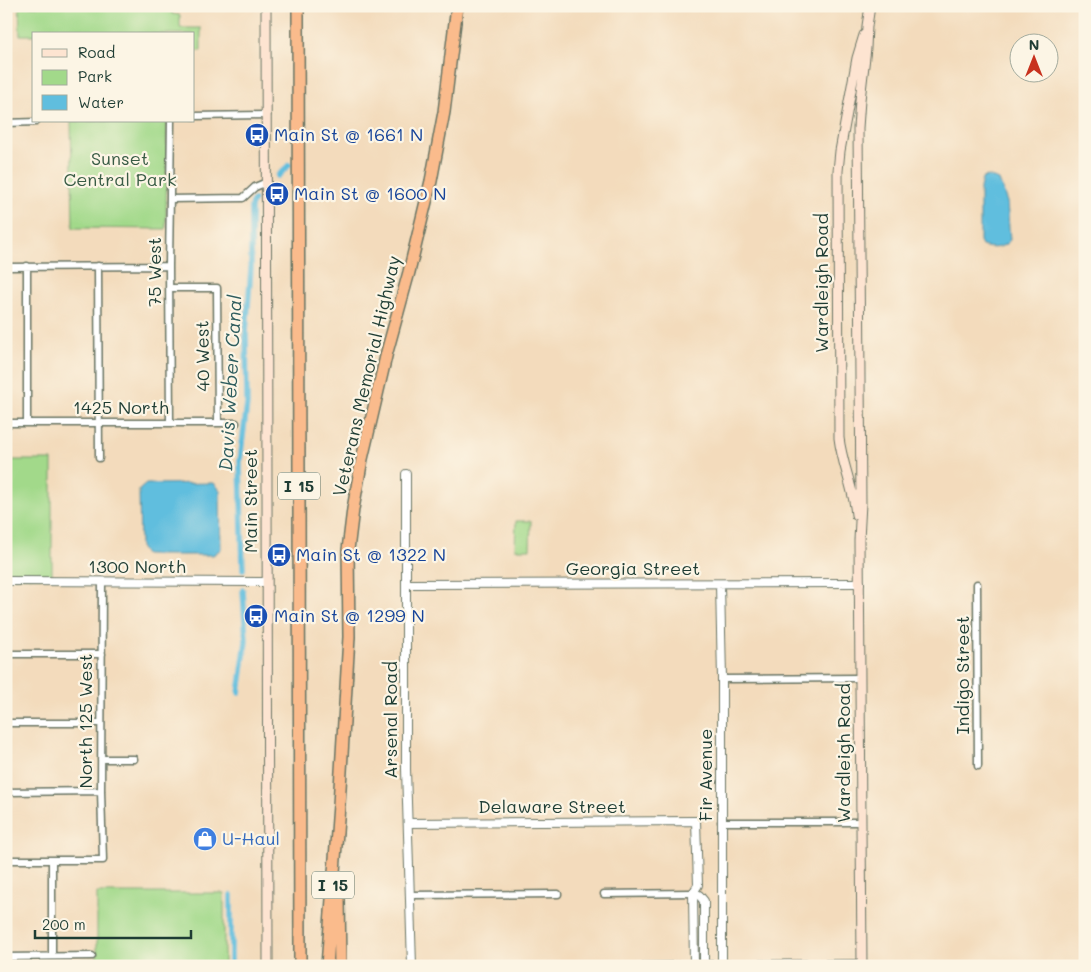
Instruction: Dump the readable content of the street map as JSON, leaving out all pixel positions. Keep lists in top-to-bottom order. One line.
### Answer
{"streets":{"highway":["Veterans Memorial Highway","I 15"],"main road":["Wardleigh Road","Main Street"],"street":["75 West","40 West","1425 North","1300 North","Georgia Street","Indigo Street","Arsenal Road","North 125 West","Fir Avenue","Delaware Street"]},"crossings":[["75 West","40 West"],["75 West","1425 North"],["Wardleigh Road","Georgia Street"],["40 West","1425 North"],["Main Street","1300 North"],["1300 North","North 125 West"],["Georgia Street","Arsenal Road"],["Georgia Street","Fir Avenue"],["Arsenal Road","Delaware Street"]],"water":["Davis Weber Canal"],"parks":["Sunset Central Park"],"places":{"bus stop":["Main St @ 1661 N","Main St @ 1600 N","Main St @ 1322 N","Main St @ 1299 N"],"shop":["U-Haul"]},"legend":["Road","Park","Water"],"scale_bar":"200 m","north":"top"}
